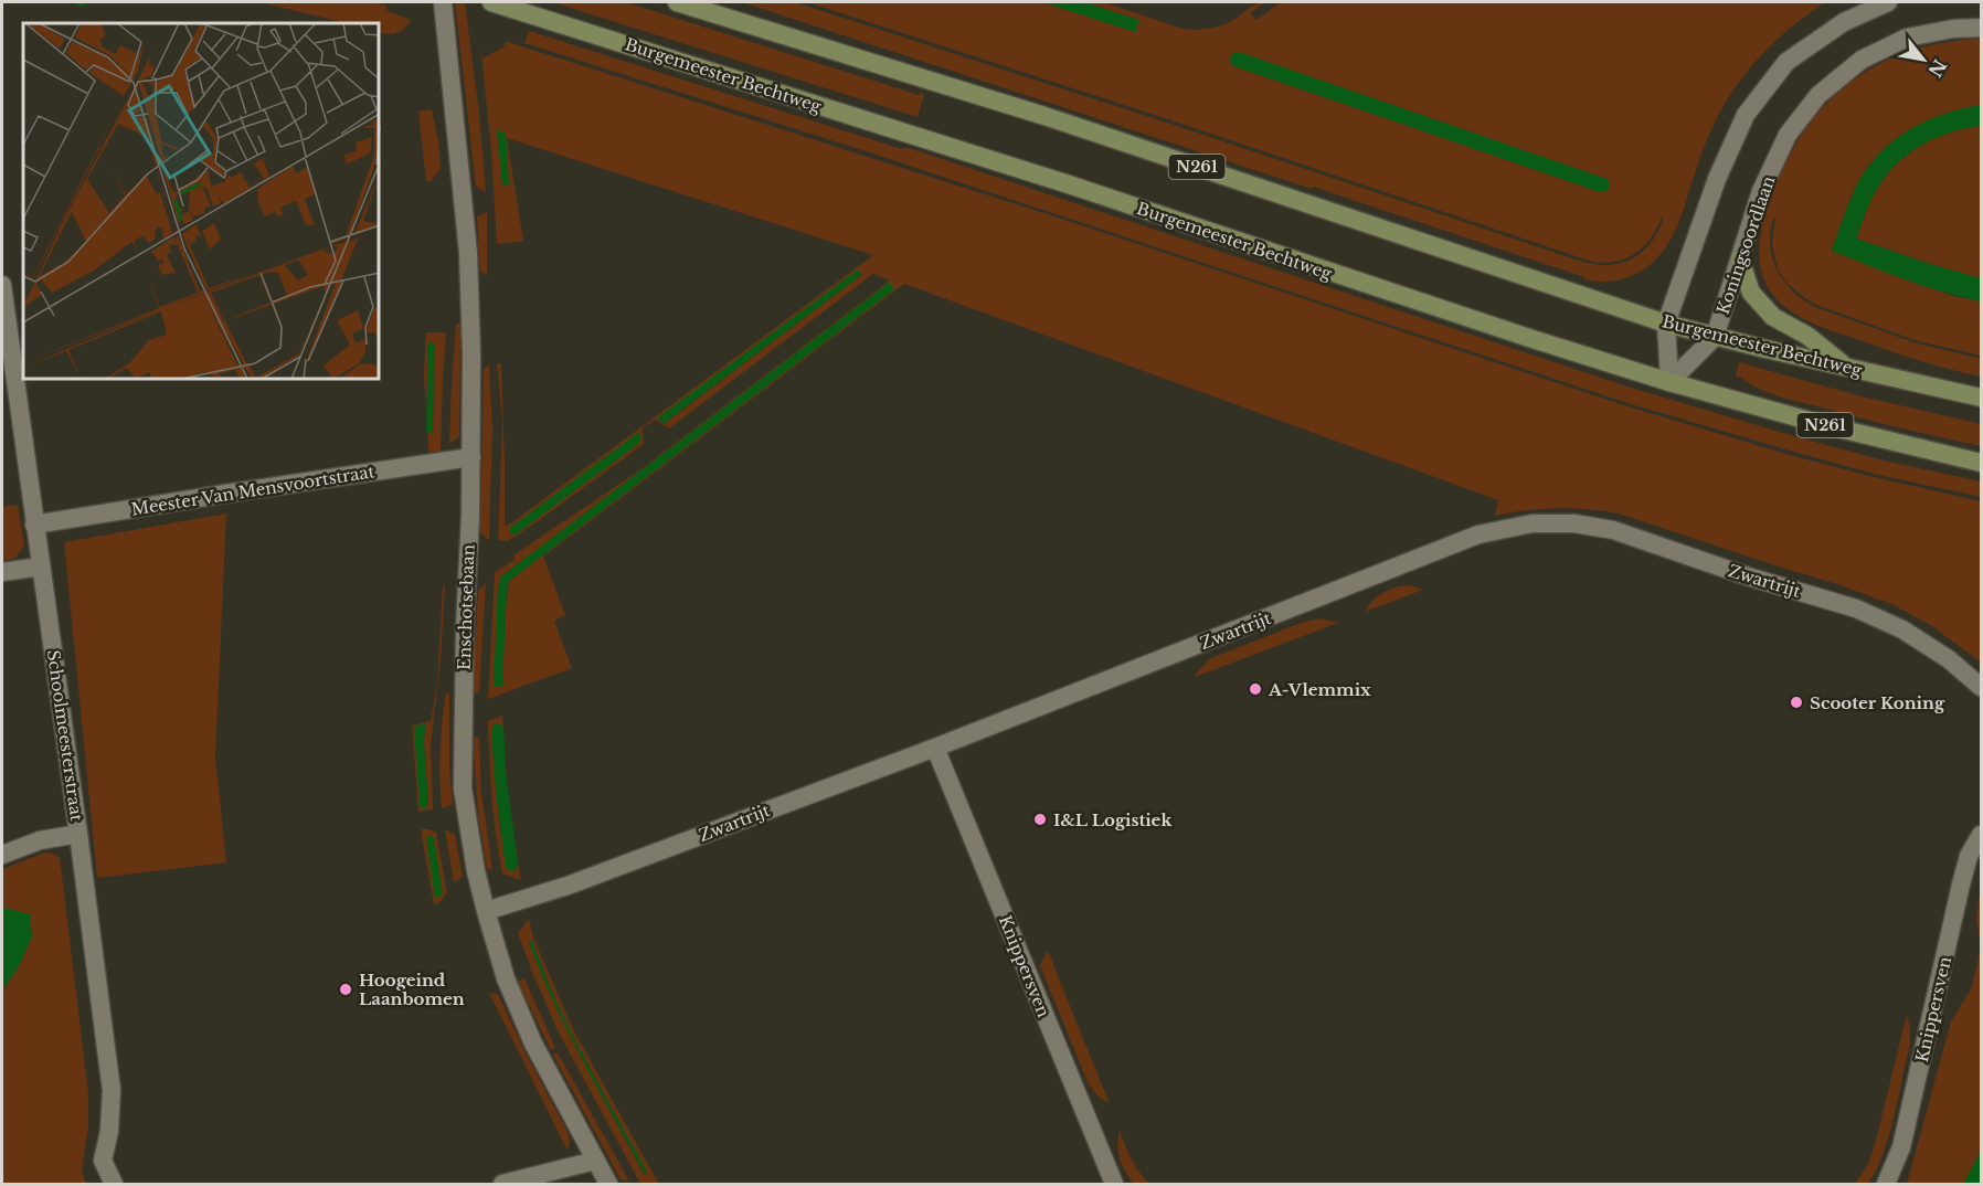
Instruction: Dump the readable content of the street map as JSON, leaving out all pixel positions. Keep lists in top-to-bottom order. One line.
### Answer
{"streets":{"main road":["Burgemeester Bechtweg","N261"],"street":["Koningsoordlaan","Meester Van Mensvoortstraat","Zwartrijt","Enschotsebaan","Schoolmeesterstraat","Knippersven"]},"crossings":[["Burgemeester Bechtweg","Koningsoordlaan"],["Meester Van Mensvoortstraat","Enschotsebaan"],["Meester Van Mensvoortstraat","Schoolmeesterstraat"],["Zwartrijt","Enschotsebaan"],["Zwartrijt","Knippersven"]],"places":["A-Vlemmix","Scooter Koning","I&L Logistiek","Hoogeind Laanbomen"],"north":"bottom right"}
